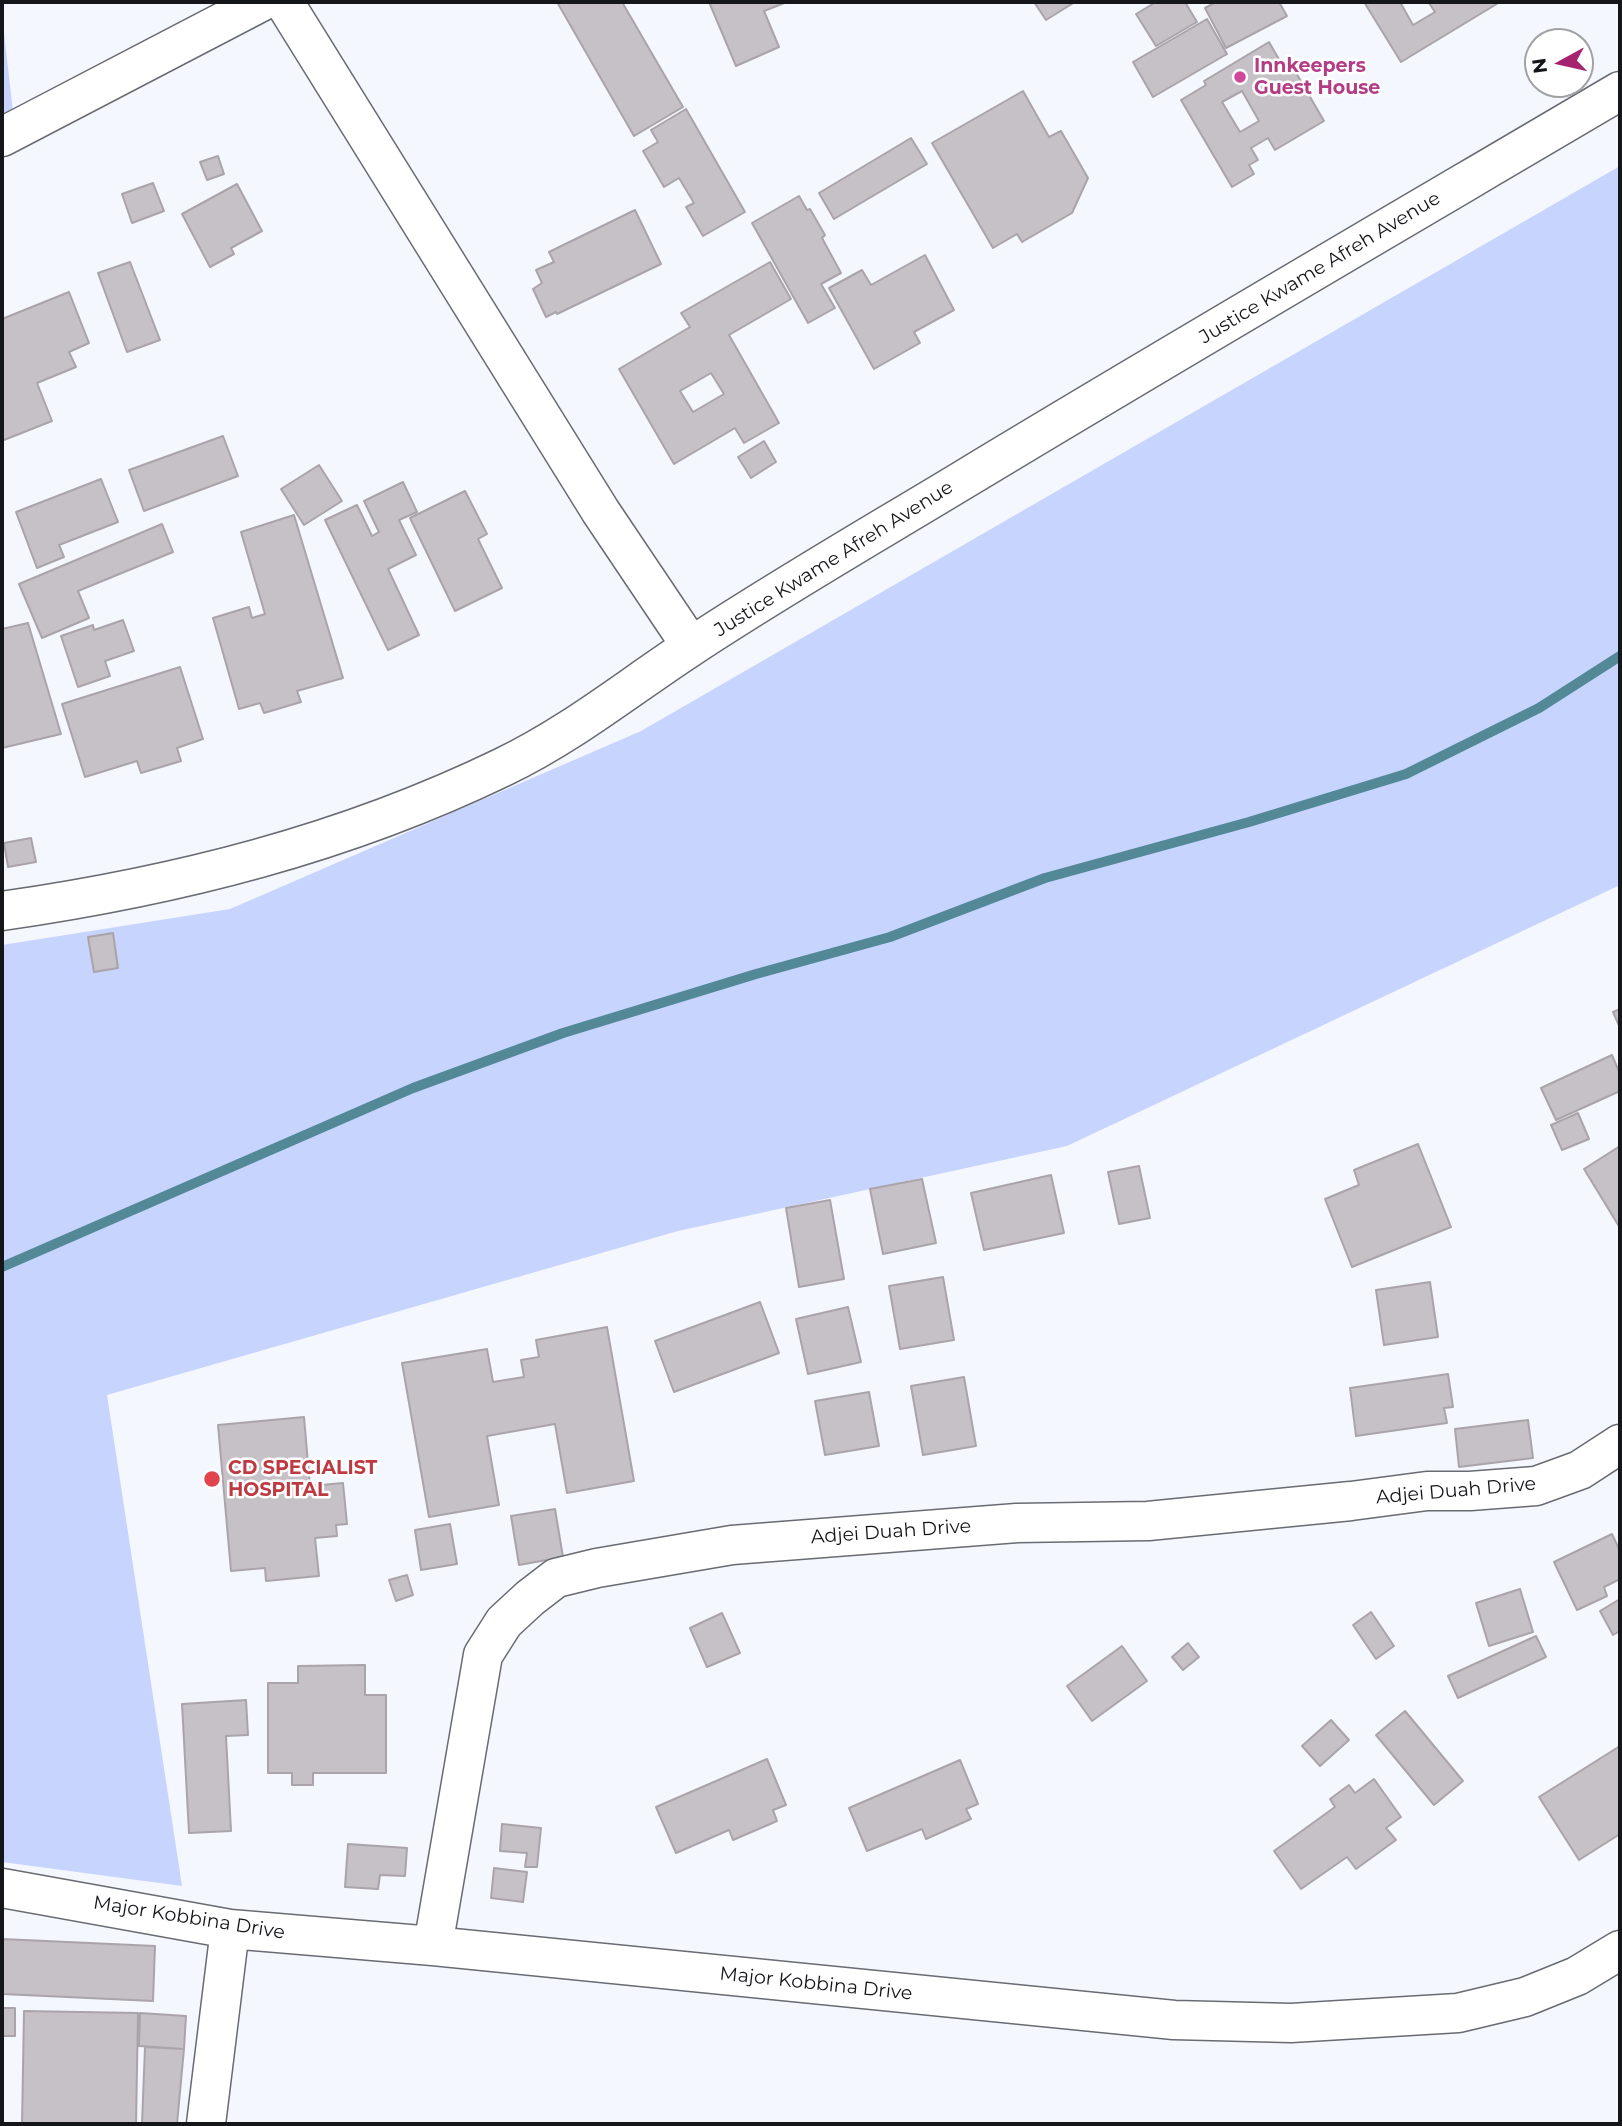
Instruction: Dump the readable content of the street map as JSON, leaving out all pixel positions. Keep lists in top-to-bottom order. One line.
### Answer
{"streets":{"street":["Justice Kwame Afreh Avenue","Adjei Duah Drive","Major Kobbina Drive"]},"crossings":[["Adjei Duah Drive","Major Kobbina Drive"]],"places":["Innkeepers Guest House","CD SPECIALIST HOSPITAL"],"north":"left"}
